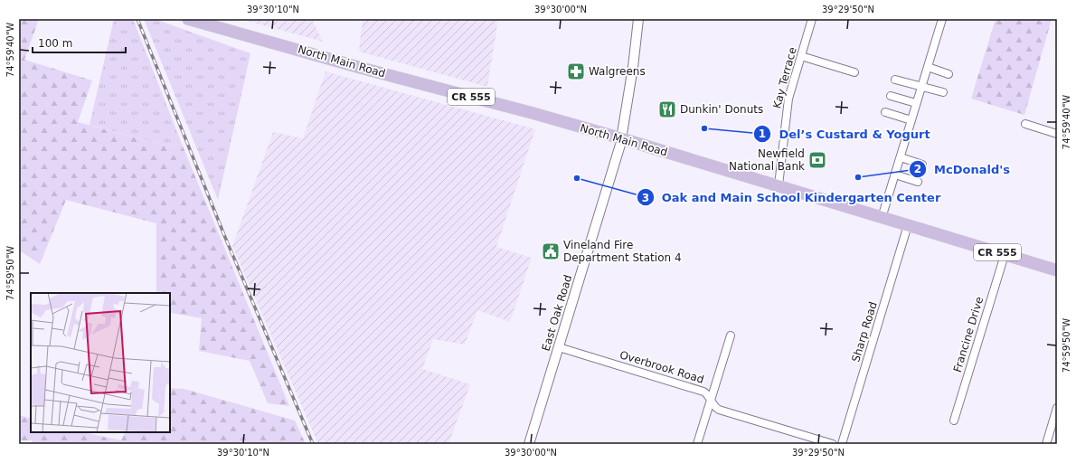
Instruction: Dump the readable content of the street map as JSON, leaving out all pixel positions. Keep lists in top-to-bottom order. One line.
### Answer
{"streets":{"main road":["North Main Road","CR 555"],"street":["Kay Terrace","East Oak Road","Sharp Road","Francine Drive","Overbrook Road"]},"crossings":[["North Main Road","Kay Terrace"],["North Main Road","East Oak Road"],["North Main Road","Sharp Road"],["North Main Road","Francine Drive"],["East Oak Road","Overbrook Road"]],"places":{"pharmacy":["Walgreens"],"restaurant":["Dunkin' Donuts"],"other":["Del’s Custard & Yogurt","McDonald's","Oak and Main School Kindergarten Center"],"bank":["Newfield National Bank"],"public building":["Vineland Fire Department Station 4"]},"scale_bar":"100 m","coordinates":["39°30'10\"N","39°30'00\"N","39°29'50\"N","74°59'40\"W","74°59'50\"W"]}
